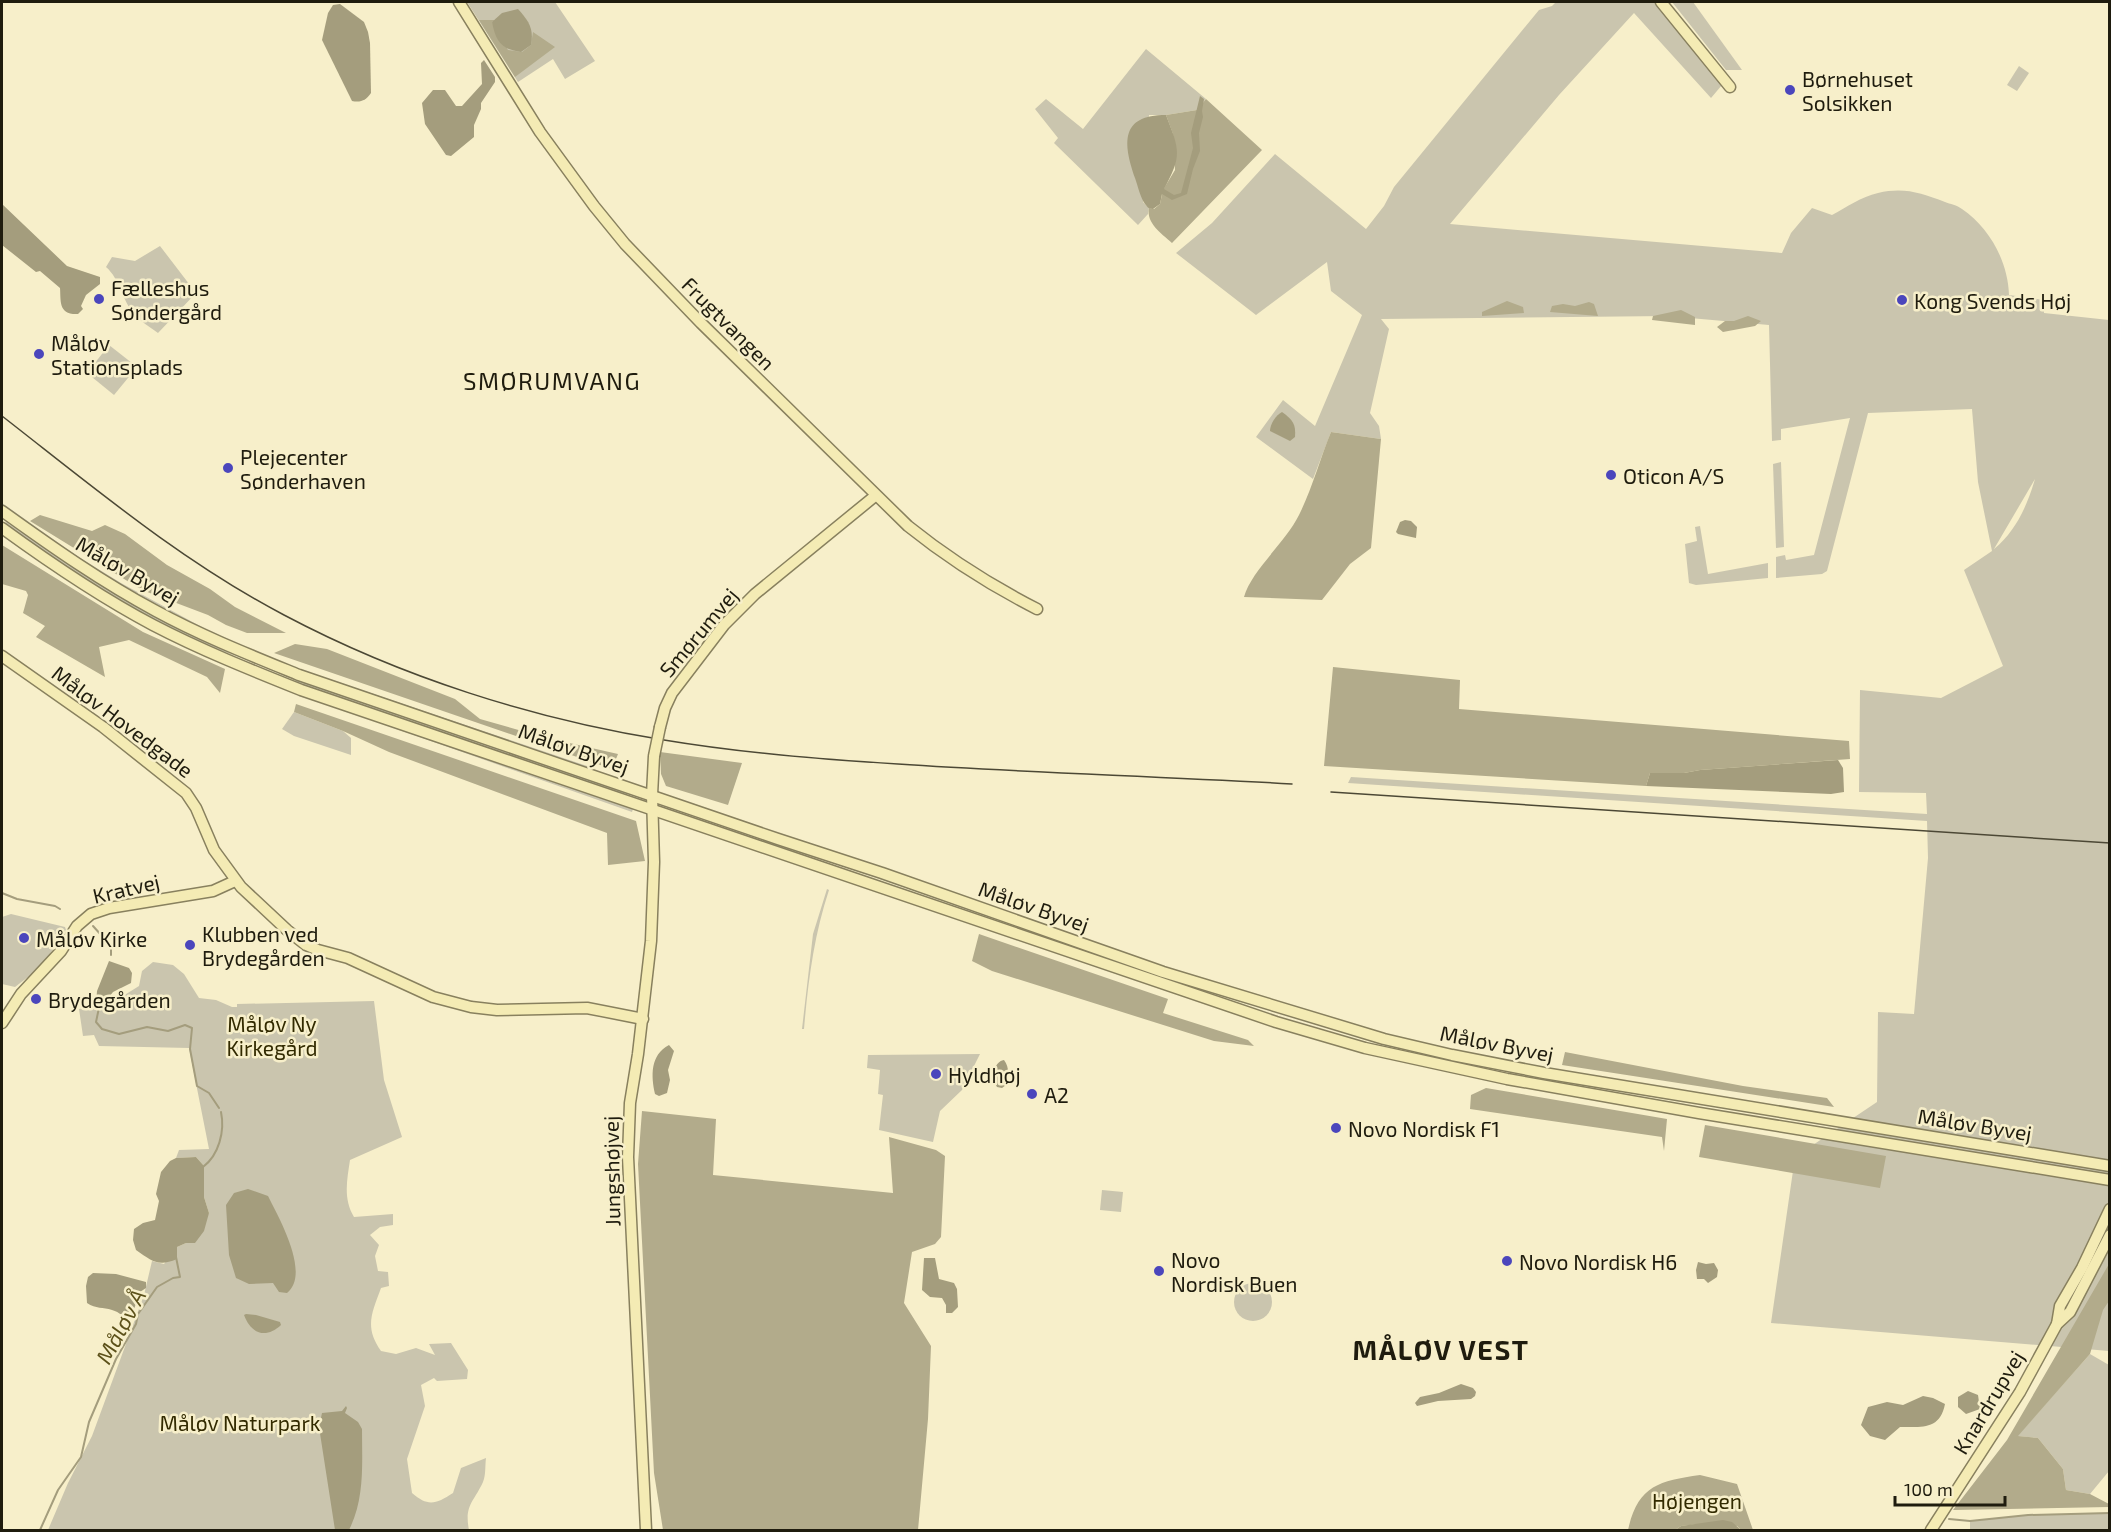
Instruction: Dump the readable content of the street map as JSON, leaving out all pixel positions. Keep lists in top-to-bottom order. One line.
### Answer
{"streets":{"main road":["Frugtvangen","Måløv Byvej","Smørumvej","Måløv Hovedgade","Kratvej","Jungshøjvej","Knardrupvej"]},"crossings":[["Frugtvangen","Smørumvej"],["Måløv Byvej","Smørumvej"],["Måløv Byvej","Jungshøjvej"],["Smørumvej","Jungshøjvej"],["Måløv Hovedgade","Kratvej"],["Måløv Hovedgade","Jungshøjvej"]],"districts":["SMØRUMVANG","MÅLØV VEST"],"water":["Måløv Å"],"parks":["Måløv Ny Kirkegård","Måløv Naturpark","Højengen"],"places":["Børnehuset Solsikken","Fælleshus Søndergård","Kong Svends Høj","Måløv Stationsplads","Plejecenter Sønderhaven","Oticon A/S","Måløv Kirke","Klubben ved Brydegården","Brydegården","Hyldhøj","A2","Novo Nordisk F1","Novo Nordisk H6","Novo Nordisk Buen"],"scale_bar":"100 m"}
